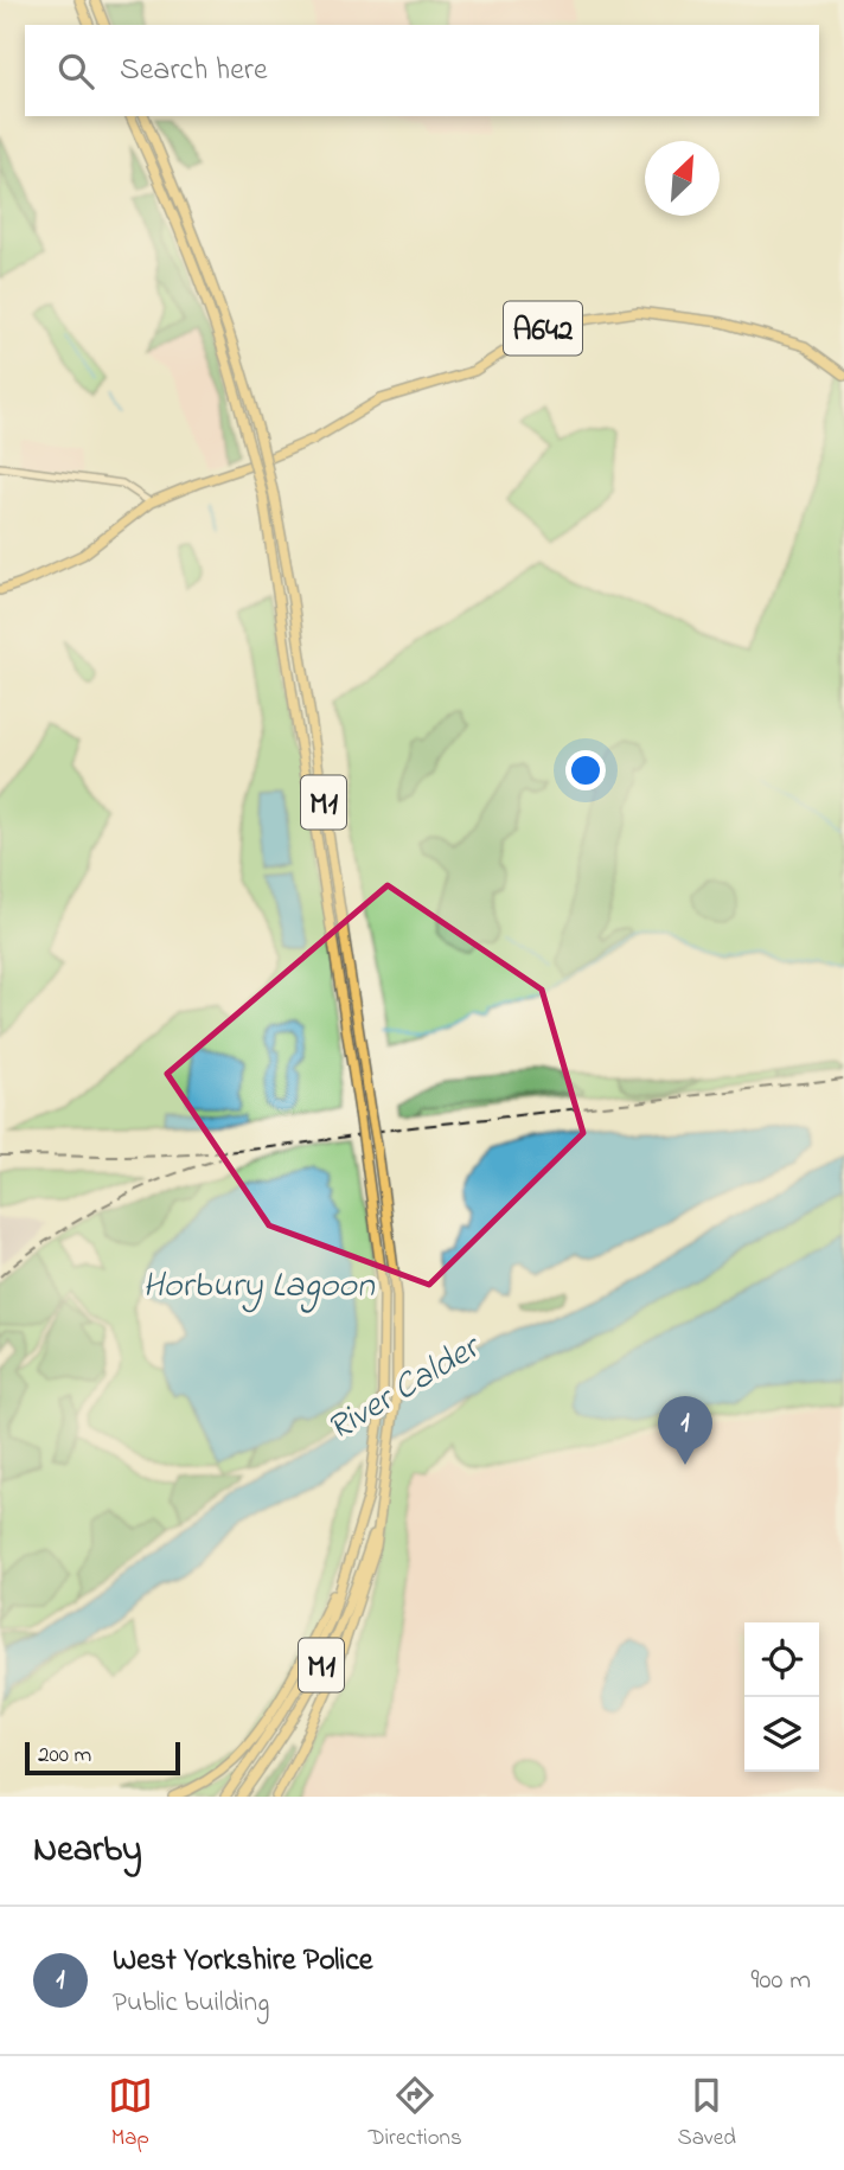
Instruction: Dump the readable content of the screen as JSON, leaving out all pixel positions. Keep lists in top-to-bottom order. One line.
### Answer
{"streets":{"highway":["A642","M1"]},"water":["Horbury Lagoon","River Calder"],"scale_bar":"200 m","north":"top right","page":{"search":"Search here","pins":"1","scale":"200 m","heading":"Nearby","list":[{"mark":"1","name":"West Yorkshire Police","note":"Public building","value":"900 m"}],"nav":["Map","Directions","Saved"]}}
